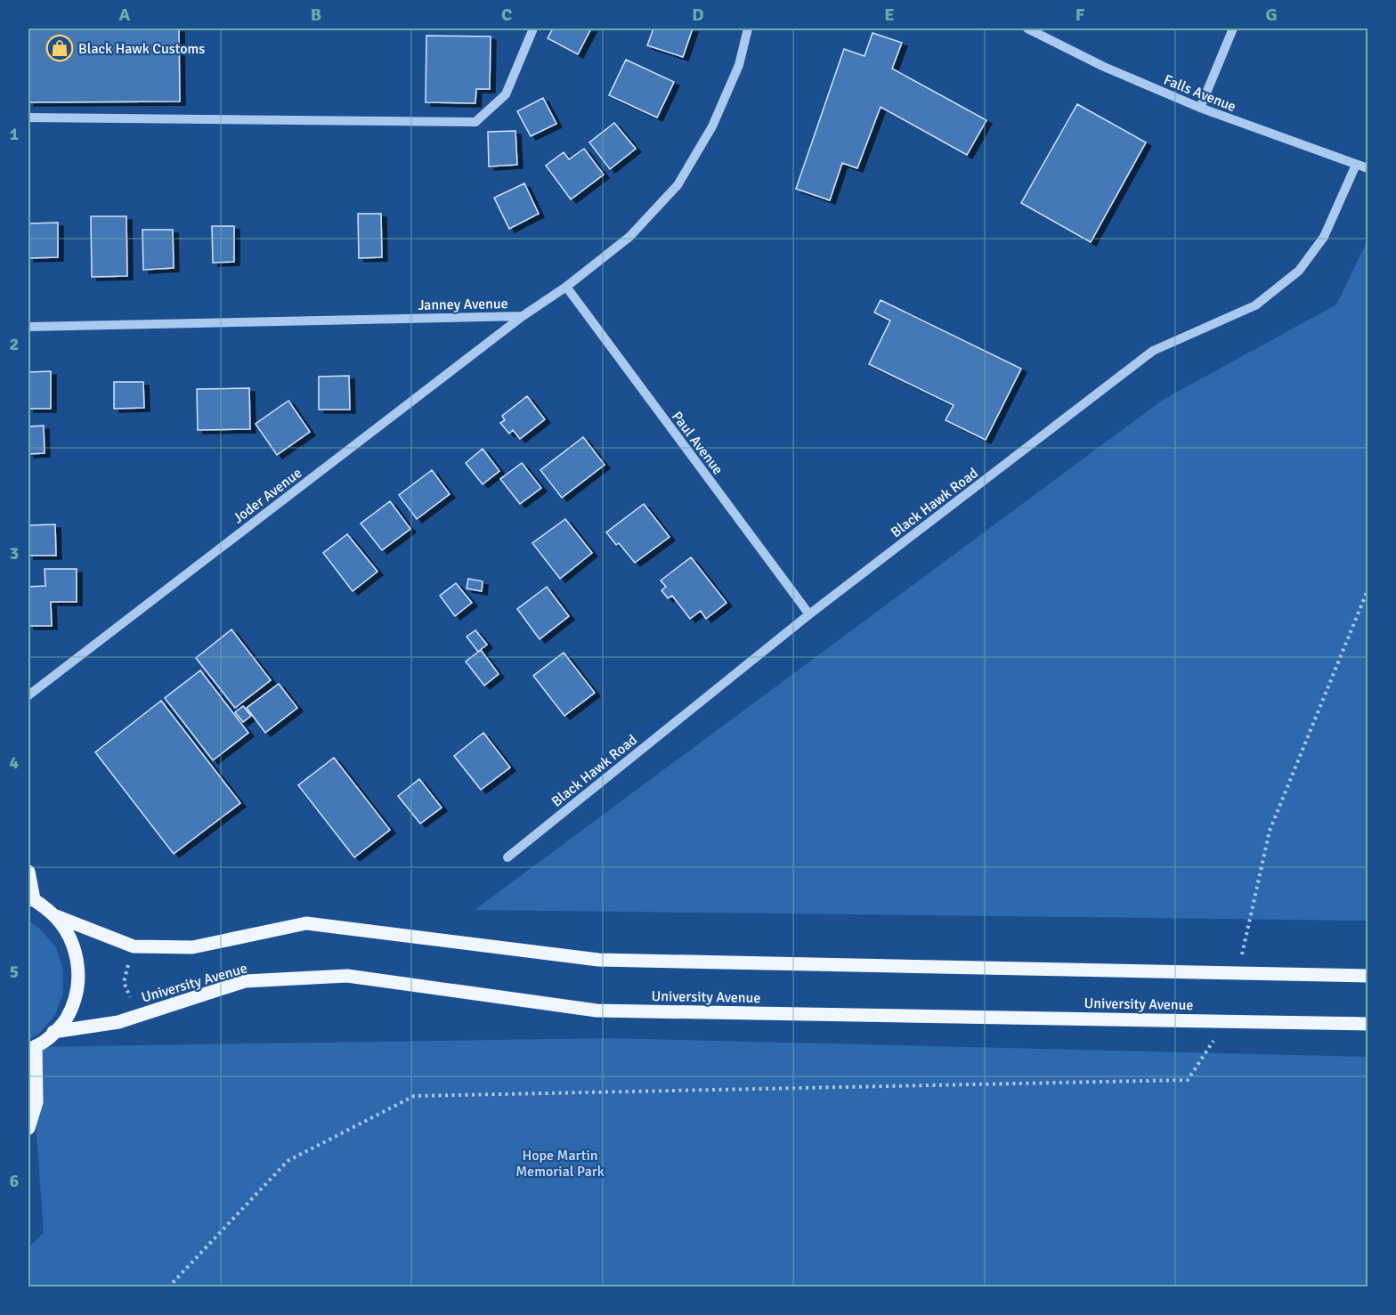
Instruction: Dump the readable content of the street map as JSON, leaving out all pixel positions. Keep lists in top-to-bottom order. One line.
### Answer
{"streets":{"main road":["University Avenue"],"street":["Falls Avenue","Janney Avenue","Paul Avenue","Joder Avenue","Black Hawk Road"]},"crossings":[["Falls Avenue","Black Hawk Road"],["Janney Avenue","Paul Avenue"],["Janney Avenue","Joder Avenue"],["Paul Avenue","Black Hawk Road"]],"parks":["Hope Martin Memorial Park"],"places":{"shop":["Black Hawk Customs"]},"grid":{"columns":["A","B","C","D","E","F","G"],"rows":["1","2","3","4","5","6"]}}
